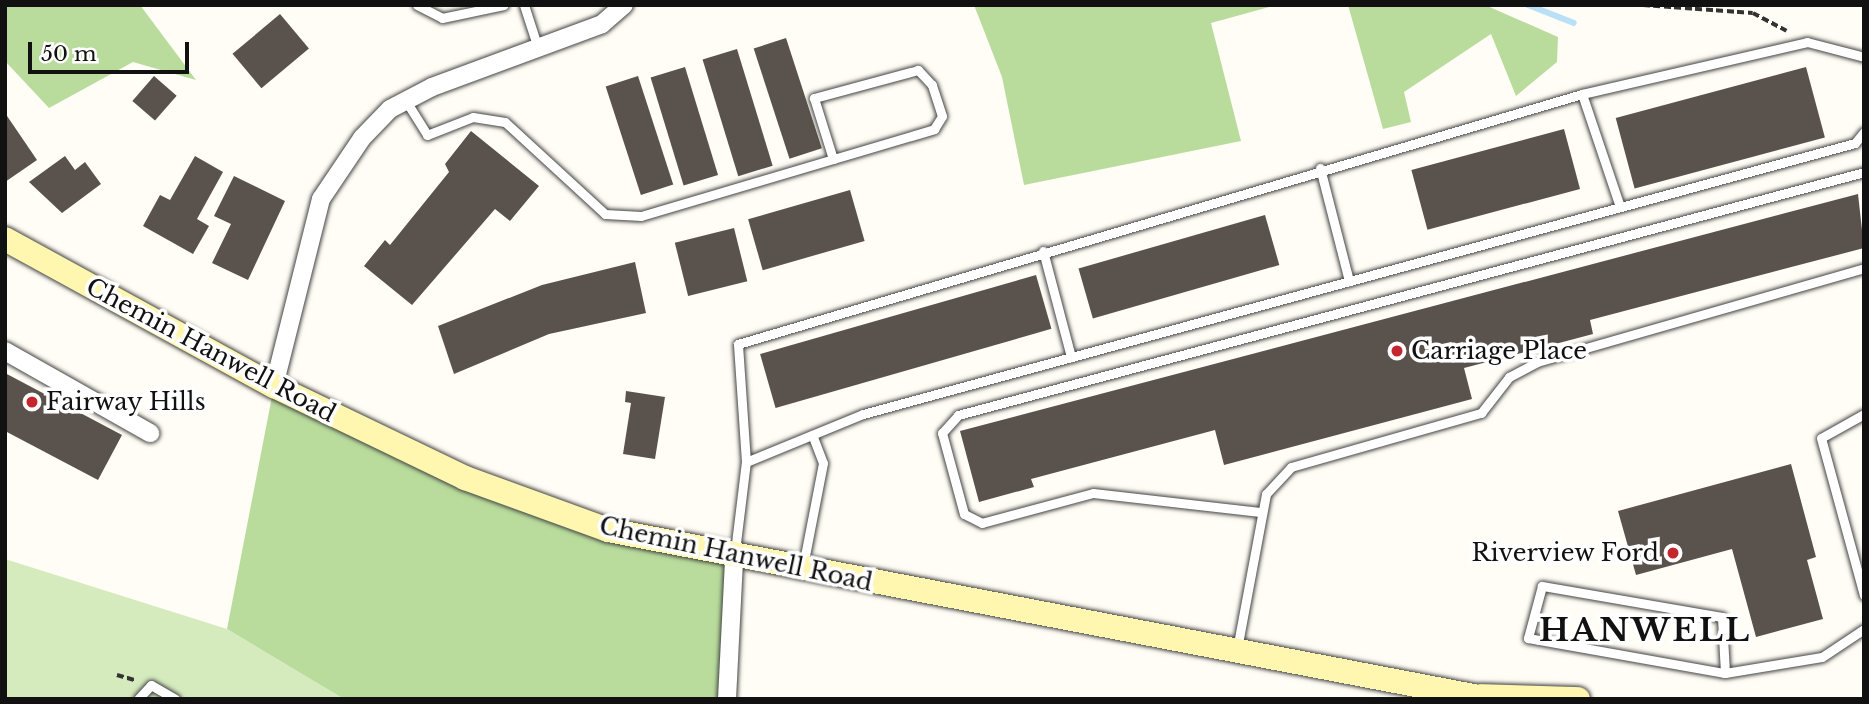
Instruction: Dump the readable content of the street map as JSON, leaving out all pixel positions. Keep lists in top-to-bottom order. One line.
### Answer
{"streets":{"main road":["Chemin Hanwell Road"]},"districts":["HANWELL"],"places":["Carriage Place","Fairway Hills","Riverview Ford"],"scale_bar":"50 m"}
